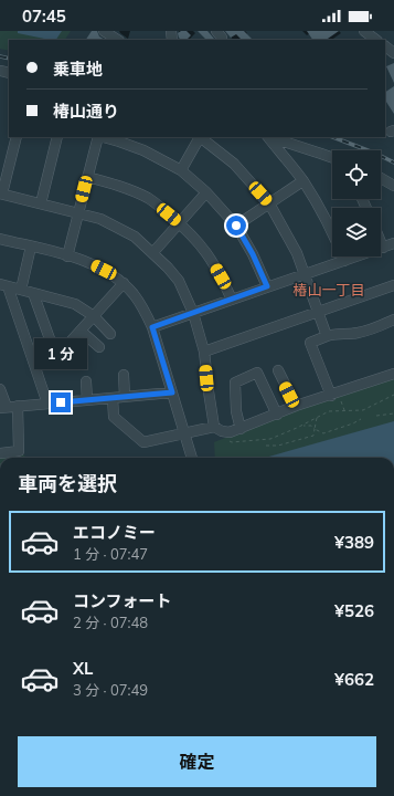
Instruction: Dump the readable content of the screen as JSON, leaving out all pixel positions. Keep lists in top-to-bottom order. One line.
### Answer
{"districts":["椿山一丁目"],"page":{"status":"07:45","banner":["乗車地","椿山通り"],"bubble":"1 分","heading":"車両を選択","list":[{"name":"エコノミー","note":"1 分 · 07:47","value":"¥389"},{"name":"コンフォート","note":"2 分 · 07:48","value":"¥526"},{"name":"XL","note":"3 分 · 07:49","value":"¥662"}],"buttons":"確定"}}
